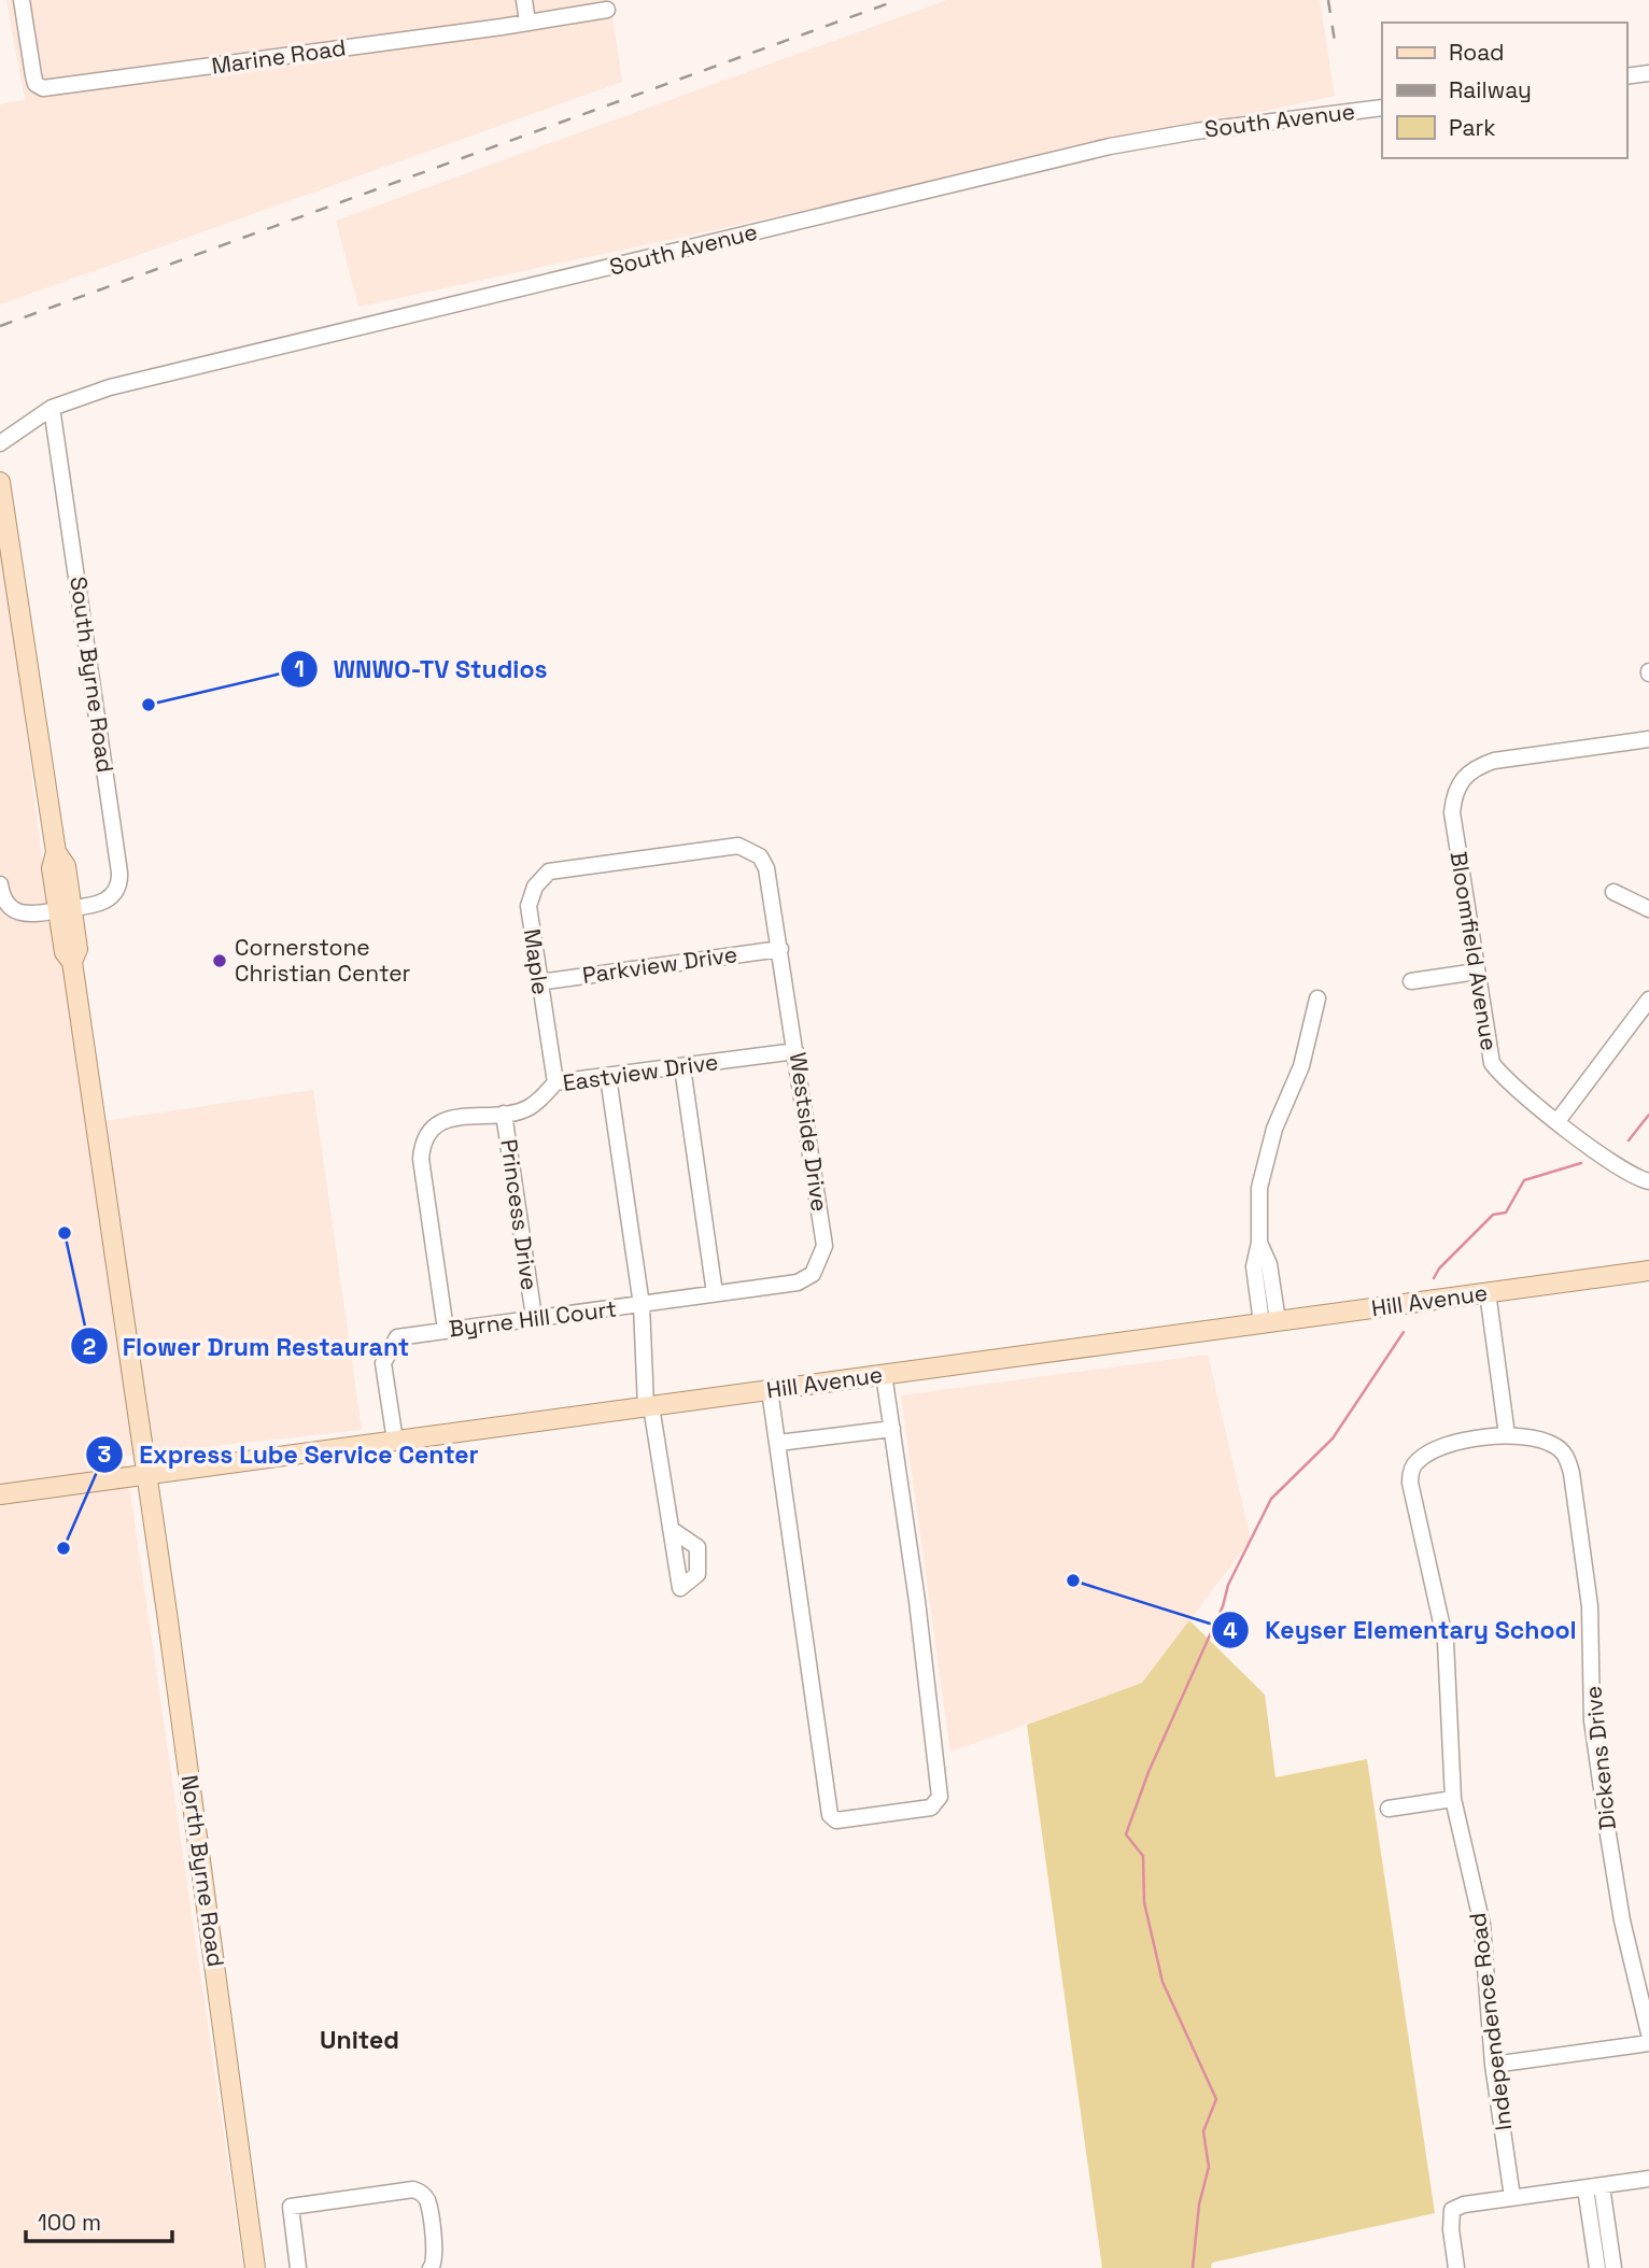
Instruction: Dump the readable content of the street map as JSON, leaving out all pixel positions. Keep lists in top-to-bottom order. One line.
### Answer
{"streets":{"main road":["Hill Avenue","North Byrne Road"],"street":["Marine Road","South Avenue","South Byrne Road","Bloomfield Avenue","Maple","Parkview Drive","Eastview Drive","Westside Drive","Princess Drive","Byrne Hill Court","Dickens Drive","Independence Road"]},"crossings":[["South Avenue","South Byrne Road"],["Maple","Parkview Drive"],["Maple","Eastview Drive"],["Maple","Westside Drive"],["Parkview Drive","Westside Drive"],["Eastview Drive","Westside Drive"],["Eastview Drive","Princess Drive"],["Eastview Drive","Byrne Hill Court"],["Westside Drive","Byrne Hill Court"],["Princess Drive","Byrne Hill Court"],["Hill Avenue","Byrne Hill Court"],["Hill Avenue","North Byrne Road"],["Dickens Drive","Independence Road"]],"districts":["United"],"places":["WNWO-TV Studios","Cornerstone Christian Center","Flower Drum Restaurant","Express Lube Service Center","Keyser Elementary School"],"legend":["Road","Railway","Park"],"scale_bar":"100 m"}
